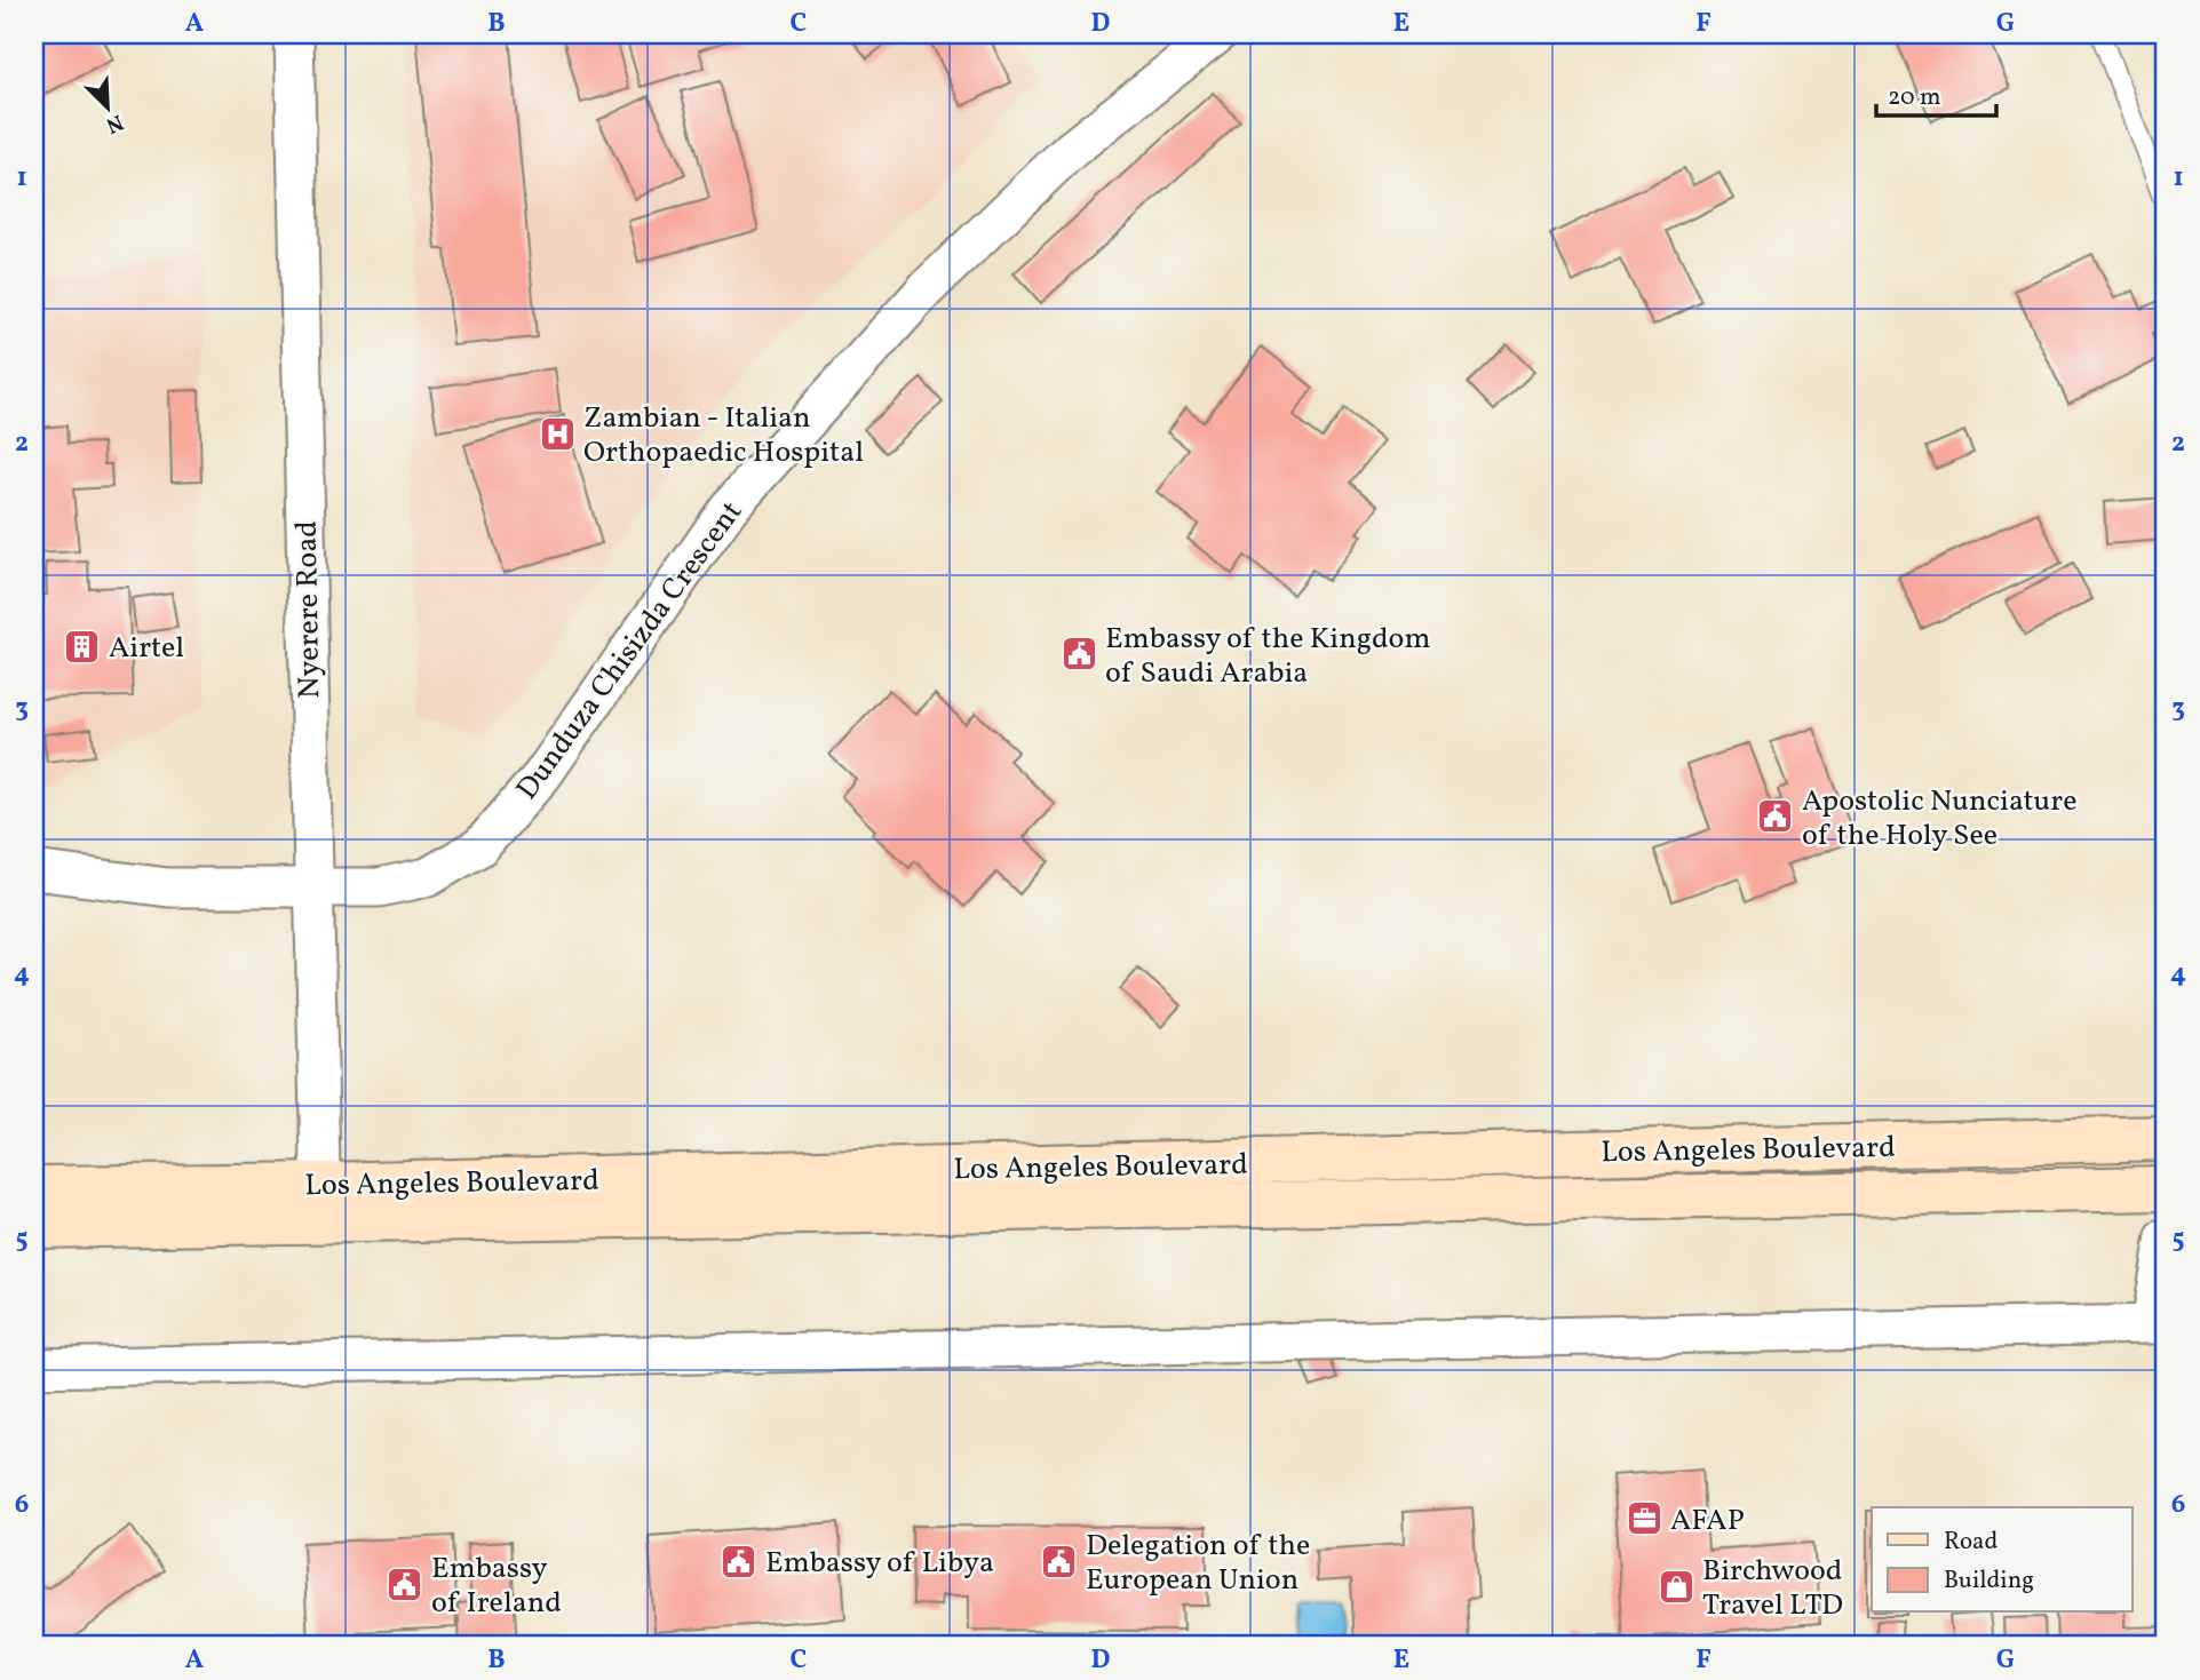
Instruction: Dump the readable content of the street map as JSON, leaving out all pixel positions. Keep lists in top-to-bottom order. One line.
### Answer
{"streets":{"main road":["Los Angeles Boulevard"],"street":["Nyerere Road","Dunduza Chisizda Crescent"]},"crossings":[["Nyerere Road","Dunduza Chisizda Crescent"],["Nyerere Road","Los Angeles Boulevard"]],"places":{"hospital":["Zambian - Italian Orthopaedic Hospital"],"building":["Airtel"],"public building":["Embassy of the Kingdom of Saudi Arabia","Apostolic Nunciature of the Holy See","Embassy of Libya","Delegation of the European Union","Embassy of Ireland"],"office":["AFAP"],"shop":["Birchwood Travel LTD"]},"legend":["Road","Building"],"scale_bar":"20 m","north":"bottom right","grid":{"columns":["A","B","C","D","E","F","G"],"rows":["1","2","3","4","5","6"]}}
